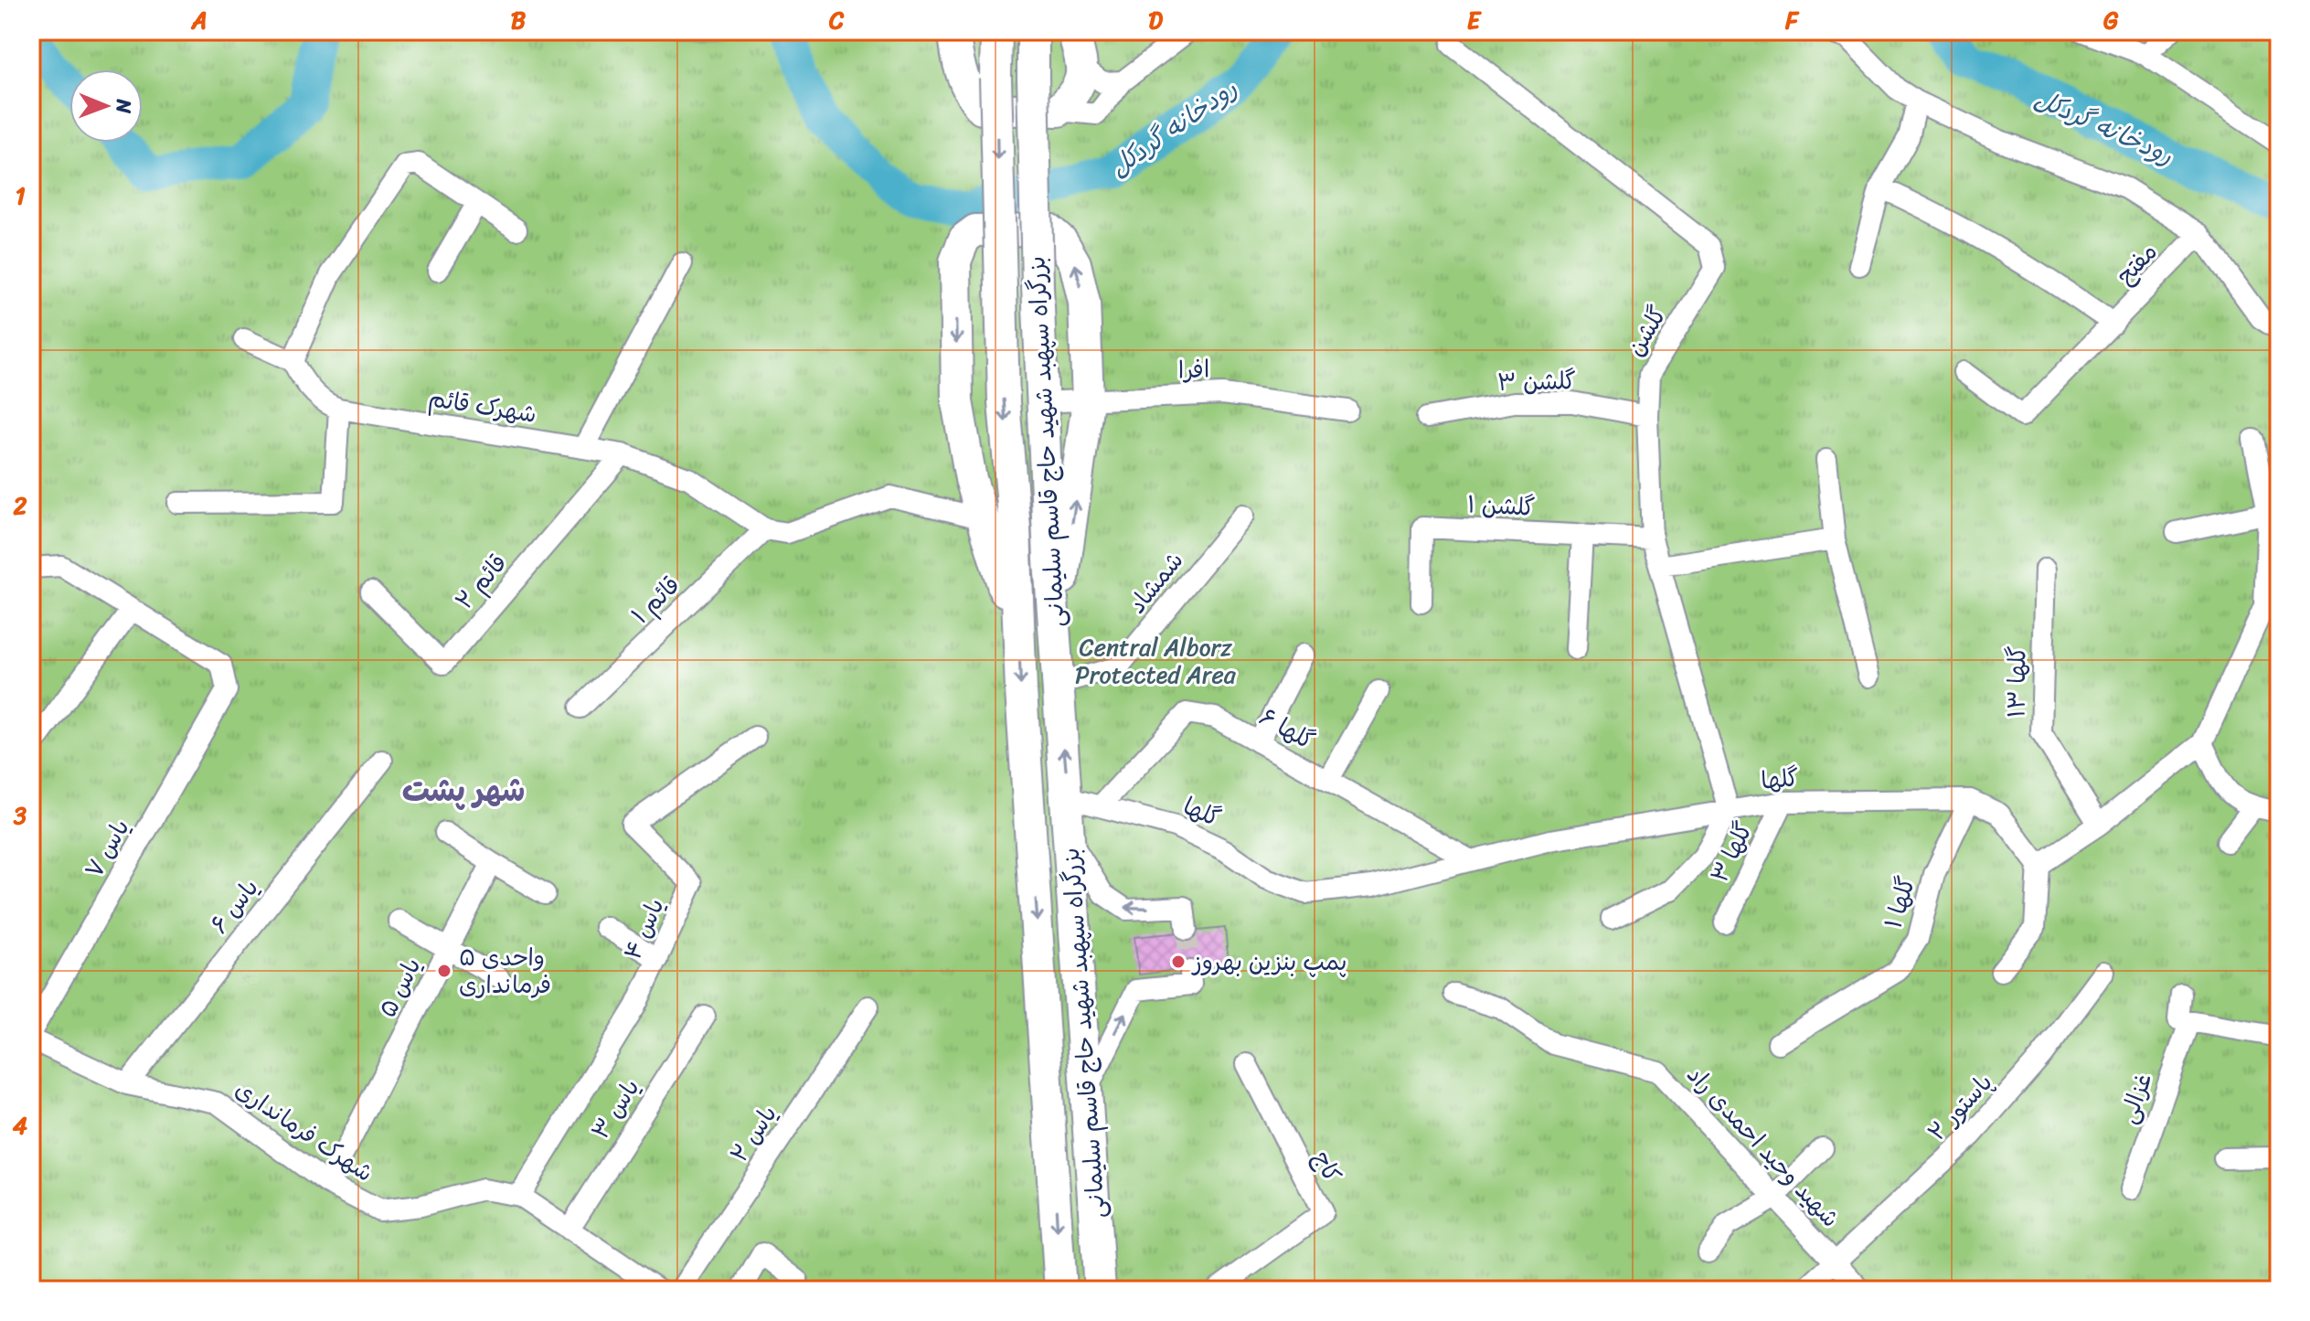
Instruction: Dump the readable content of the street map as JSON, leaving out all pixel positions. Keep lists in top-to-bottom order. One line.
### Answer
{"streets":{"highway":["بزرگراه سپهبد شهید حاج قاسم سلیمانی"],"street":["مفتح","گلشن","افرا","گلشن ۳","شهرک قائم","گلشن ۱","قائم ۲","شمشاد","قائم ۱","گلها ۱۳","گلها ۶","گلها","یاس ۷","گلها ۳","گلها ۱","یاس ۶","یاس ۴","یاس ۵","غزالی","پاستور ۲","یاس ۳","شهرک فرمانداری","یاس ۲","شهید وحید احمدی راد","کاج"]},"crossings":[["گلشن","گلشن ۳"],["گلشن","گلشن ۱"],["گلشن","گلها"],["افرا","بزرگراه سپهبد شهید حاج قاسم سلیمانی"],["شهرک قائم","قائم ۲"],["شهرک قائم","قائم ۱"],["بزرگراه سپهبد شهید حاج قاسم سلیمانی","شمشاد"],["بزرگراه سپهبد شهید حاج قاسم سلیمانی","گلها"],["گلها ۶","گلها"],["گلها","گلها ۳"],["گلها","گلها ۱"],["یاس ۶","شهرک فرمانداری"],["یاس ۴","شهرک فرمانداری"],["یاس ۵","شهرک فرمانداری"],["پاستور ۲","شهید وحید احمدی راد"],["یاس ۳","شهرک فرمانداری"]],"districts":["شهر پشت"],"water":["رودخانه گردکل"],"parks":["Central Alborz Protected Area"],"places":["پمپ بنزین بهروز","۵ واحدی فرمانداری"],"north":"right","grid":{"columns":["A","B","C","D","E","F","G"],"rows":["1","2","3","4"]}}
